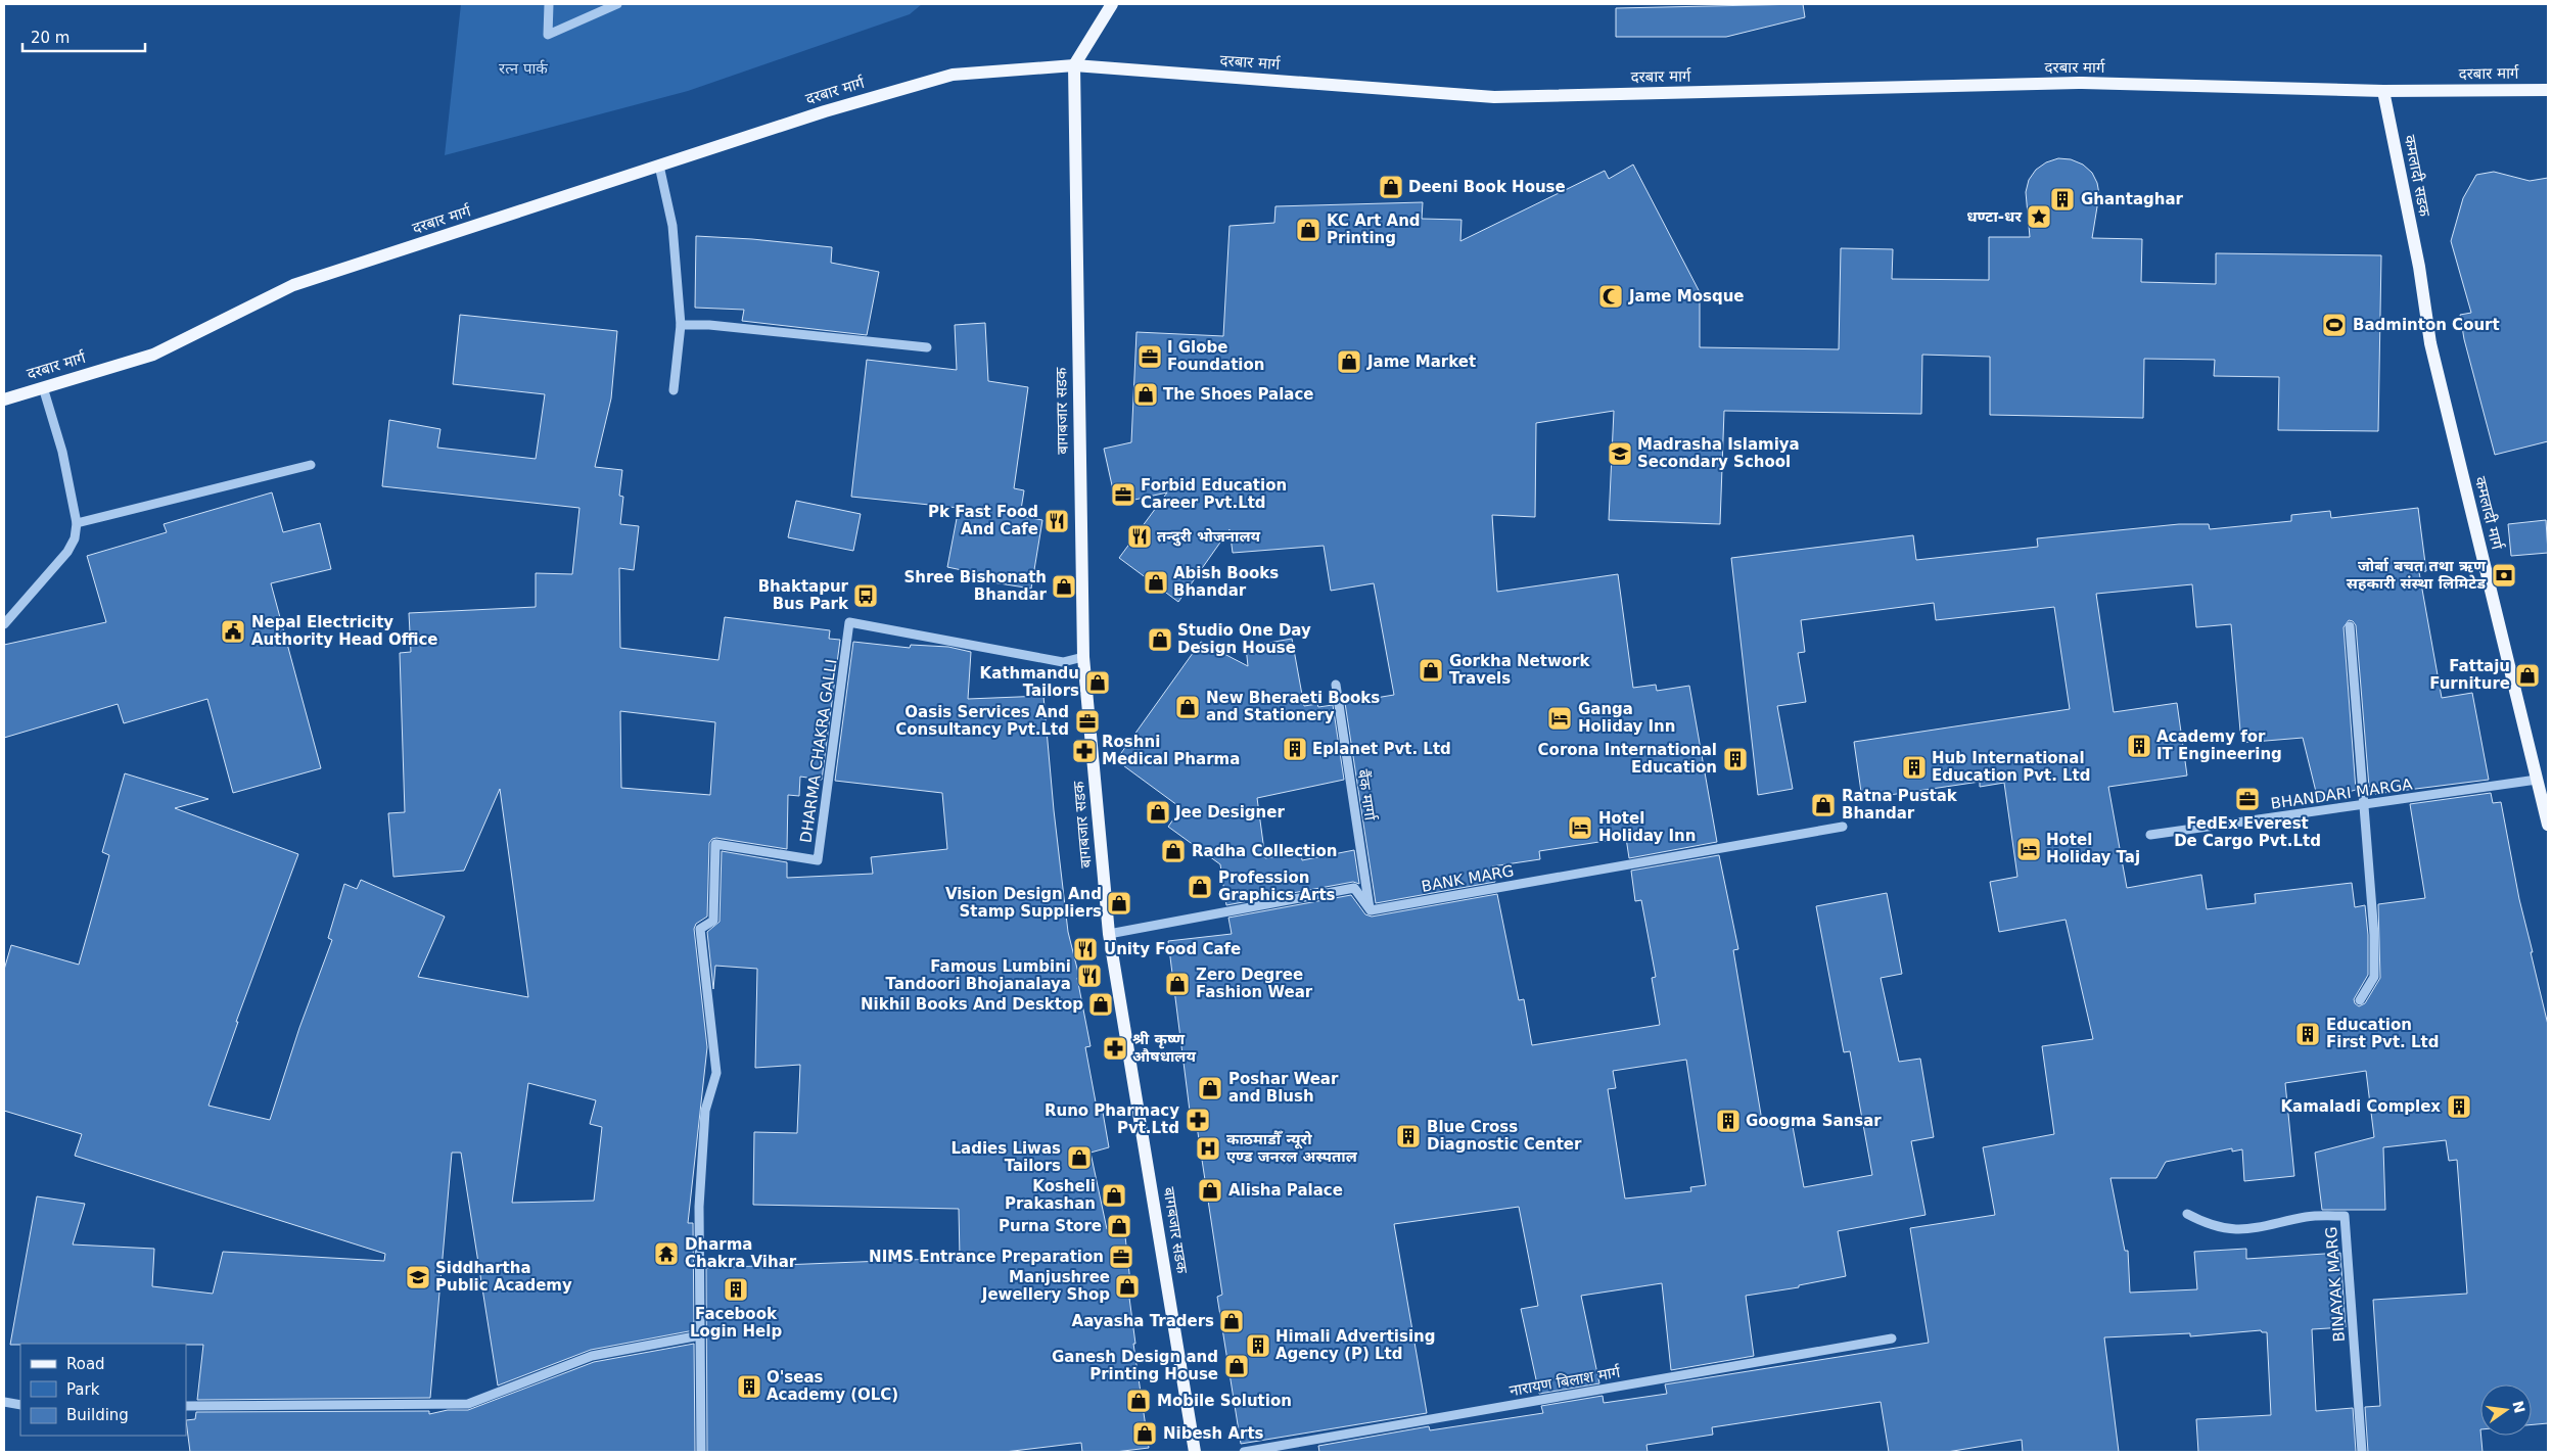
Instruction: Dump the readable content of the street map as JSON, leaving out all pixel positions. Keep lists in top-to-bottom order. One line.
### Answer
{"streets":{"main road":["दरबार मार्ग","कमलादी सडक","बागबजार सडक","कमलादी मार्ग"],"street":["DHARMA CHAKRA GALLI","BHANDARI MARGA","बैंक मार्गा","BANK MARG","BINAYAK MARG","नारायण बिलाश मार्ग"]},"crossings":[["दरबार मार्ग","कमलादी सडक"],["दरबार मार्ग","बागबजार सडक"],["कमलादी सडक","कमलादी मार्ग"],["बागबजार सडक","DHARMA CHAKRA GALLI"],["कमलादी मार्ग","BHANDARI MARGA"],["बैंक मार्गा","BANK MARG"]],"parks":["रत्न पार्क"],"places":{"shop":["Deeni Book House","KC Art And Printing","Jame Market","The Shoes Palace","Abish Books Bhandar","Shree Bishonath Bhandar","Studio One Day Design House","Gorkha Network Travels","Fattaju Furniture","Kathmandu Tailors","New Bheraeti Books and Stationery","Ratna Pustak Bhandar","Jee Designer","Radha Collection","Profession Graphics Arts","Vision Design And Stamp Suppliers","Zero Degree Fashion Wear","Nikhil Books And Desktop","Poshar Wear and Blush","Ladies Liwas Tailors","Alisha Palace","Kosheli Prakashan","Purna Store","Manjushree Jewellery Shop","Aayasha Traders","Ganesh Design and Printing House","Mobile Solution","Nibesh Arts"],"building":["Ghantaghar","Academy for IT Engineering","Eplanet Pvt. Ltd","Corona International Education","Hub International Education Pvt. Ltd","Education First Pvt. Ltd","Kamaladi Complex","Googma Sansar","Blue Cross Diagnostic Center","Facebook Login Help","Himali Advertising Agency (P) Ltd","O'seas Academy (OLC)"],"place":["धण्टा-धर"],"mosque":["Jame Mosque"],"sports":["Badminton Court"],"office":["I Globe Foundation","Forbid Education Career Pvt.Ltd","Oasis Services And Consultancy Pvt.Ltd","FedEx Everest De Cargo Pvt.Ltd","NIMS Entrance Preparation"],"school or university":["Madrasha Islamiya Secondary School","Siddhartha Public Academy"],"restaurant":["Pk Fast Food And Cafe","तन्दुरी भोजनालय","Unity Food Cafe","Famous Lumbini Tandoori Bhojanalaya"],"bank":["जोर्बा बचत तथा ऋण सहकारी संस्था लिमिटेड"],"bus stop":["Bhaktapur Bus Park"],"public building":["Nepal Electricity Authority Head Office"],"hotel":["Ganga Holiday Inn","Hotel Holiday Inn","Hotel Holiday Taj"],"pharmacy":["Roshni Medical Pharma","श्री कृष्ण औषधालय","Runo Pharmacy Pvt.Ltd"],"hospital":["काठमाडौँ न्यूरो एण्ड जनरल अस्पताल"],"temple":["Dharma Chakra Vihar"]},"legend":["Road","Park","Building"],"scale_bar":"20 m","north":"right"}
